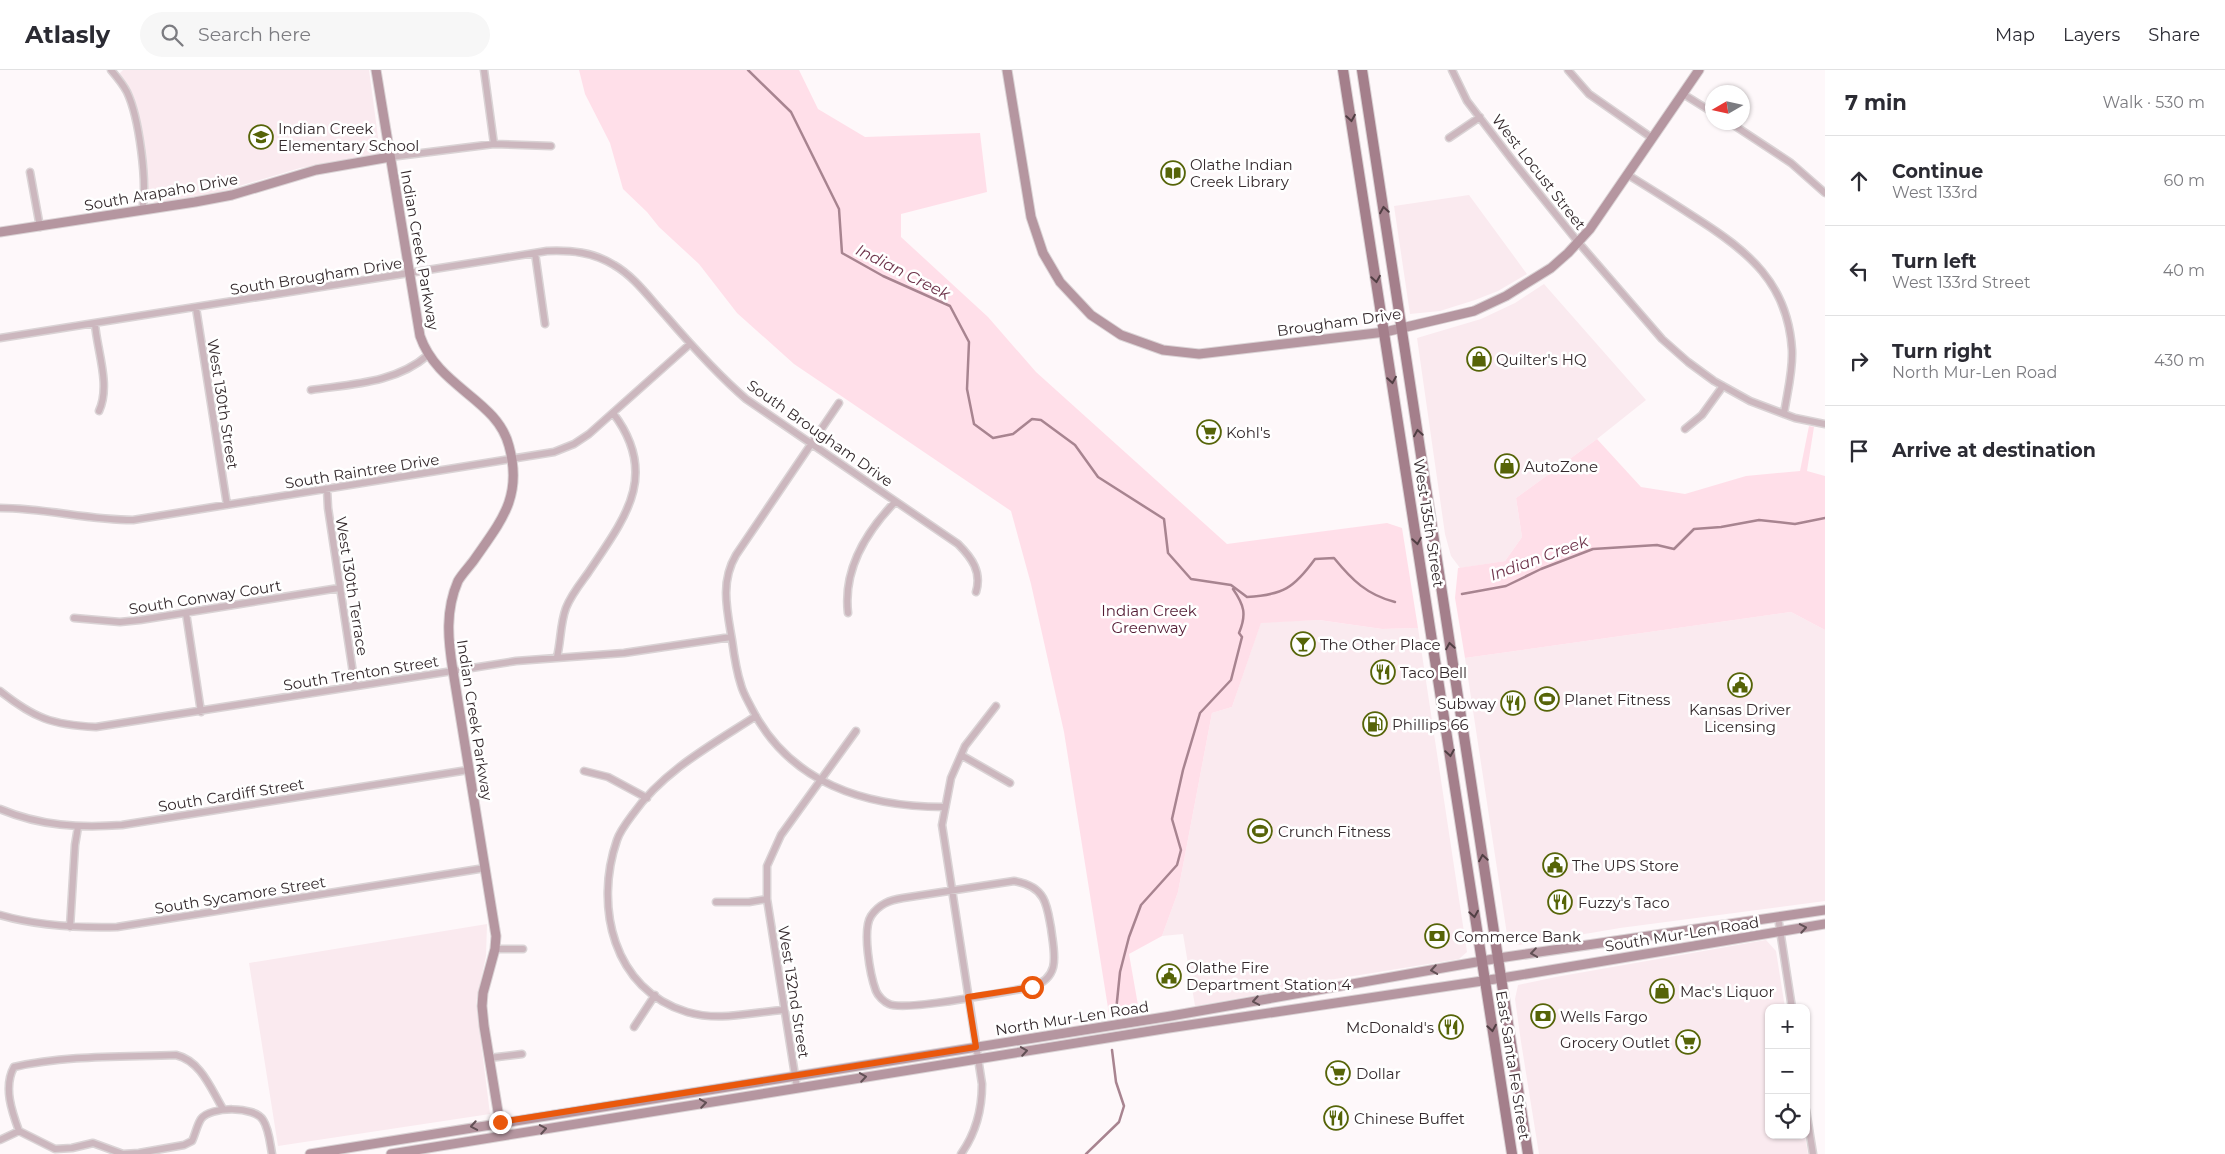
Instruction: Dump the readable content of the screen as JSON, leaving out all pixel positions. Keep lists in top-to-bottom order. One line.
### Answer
{"streets":{"main road":["South Arapaho Drive","Indian Creek Parkway","Brougham Drive","West 135th Street","South Mur-Len Road","North Mur-Len Road","East Santa Fe Street"],"street":["West Locust Street","South Brougham Drive","West 130th Street","South Raintree Drive","West 130th Terrace","South Conway Court","South Trenton Street","South Cardiff Street","South Sycamore Street","West 132nd Street"]},"crossings":[["West Locust Street","Brougham Drive"],["South Arapaho Drive","Indian Creek Parkway"],["Indian Creek Parkway","South Brougham Drive"],["Indian Creek Parkway","South Raintree Drive"],["Indian Creek Parkway","South Trenton Street"],["Indian Creek Parkway","South Cardiff Street"],["Indian Creek Parkway","South Sycamore Street"],["Indian Creek Parkway","North Mur-Len Road"],["South Brougham Drive","West 130th Street"],["South Brougham Drive","South Raintree Drive"],["Brougham Drive","West 135th Street"],["West 130th Street","South Raintree Drive"],["South Raintree Drive","West 130th Terrace"],["West 135th Street","South Mur-Len Road"],["West 135th Street","North Mur-Len Road"],["West 135th Street","East Santa Fe Street"],["West 130th Terrace","South Conway Court"],["West 130th Terrace","South Trenton Street"],["South Mur-Len Road","North Mur-Len Road"],["South Mur-Len Road","East Santa Fe Street"],["West 132nd Street","North Mur-Len Road"],["North Mur-Len Road","East Santa Fe Street"]],"water":["Indian Creek"],"parks":["Indian Creek Greenway"],"places":{"school or university":["Indian Creek Elementary School"],"library":["Olathe Indian Creek Library"],"shop":["Quilter's HQ","AutoZone","Mac's Liquor"],"supermarket":["Kohl's","Grocery Outlet","Dollar"],"bar":["The Other Place"],"restaurant":["Taco Bell","Subway","Fuzzy's Taco","McDonald's","Chinese Buffet"],"public building":["Kansas Driver Licensing","The UPS Store","Olathe Fire Department Station 4"],"sports":["Planet Fitness","Crunch Fitness"],"fuel station":["Phillips 66"],"bank":["Commerce Bank","Wells Fargo"]},"north":"left","page":{"header":"Atlasly","search":"Search here","nav":["Map","Layers","Share"],"heading":["7 min","Walk · 530 m"],"list":[["Continue","West 133rd","60 m"],["Turn left","West 133rd Street","40 m"],["Turn right","North Mur-Len Road","430 m"],"Arrive at destination"],"map_buttons":["+","−"]}}
